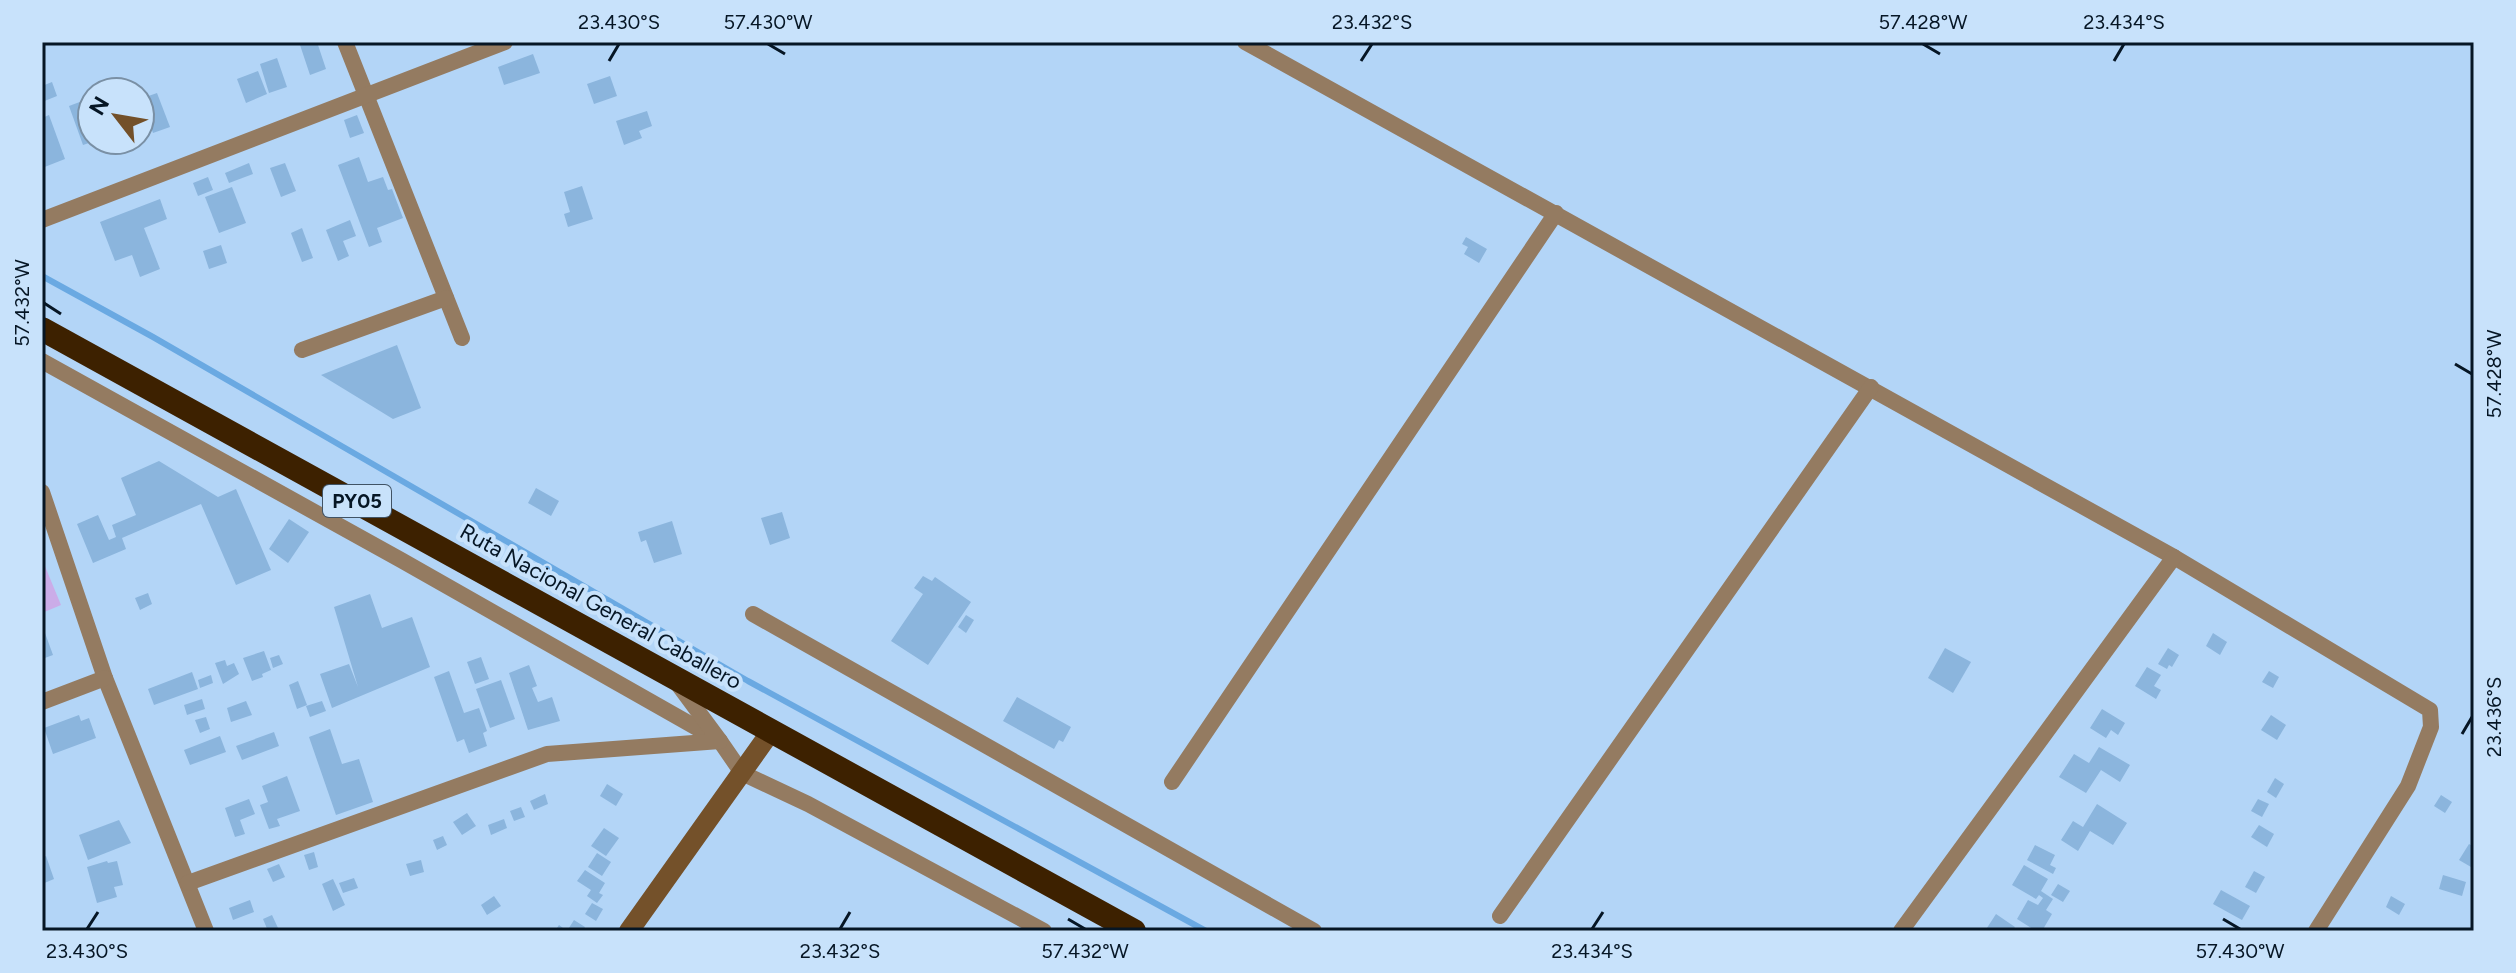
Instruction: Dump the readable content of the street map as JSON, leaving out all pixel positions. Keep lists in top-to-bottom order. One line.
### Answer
{"streets":{"highway":["PY05","Ruta Nacional General Caballero"]},"north":"top left","coordinates":["23.430°S","57.430°W","23.432°S","57.428°W","23.434°S","57.432°W","23.436°S"]}
